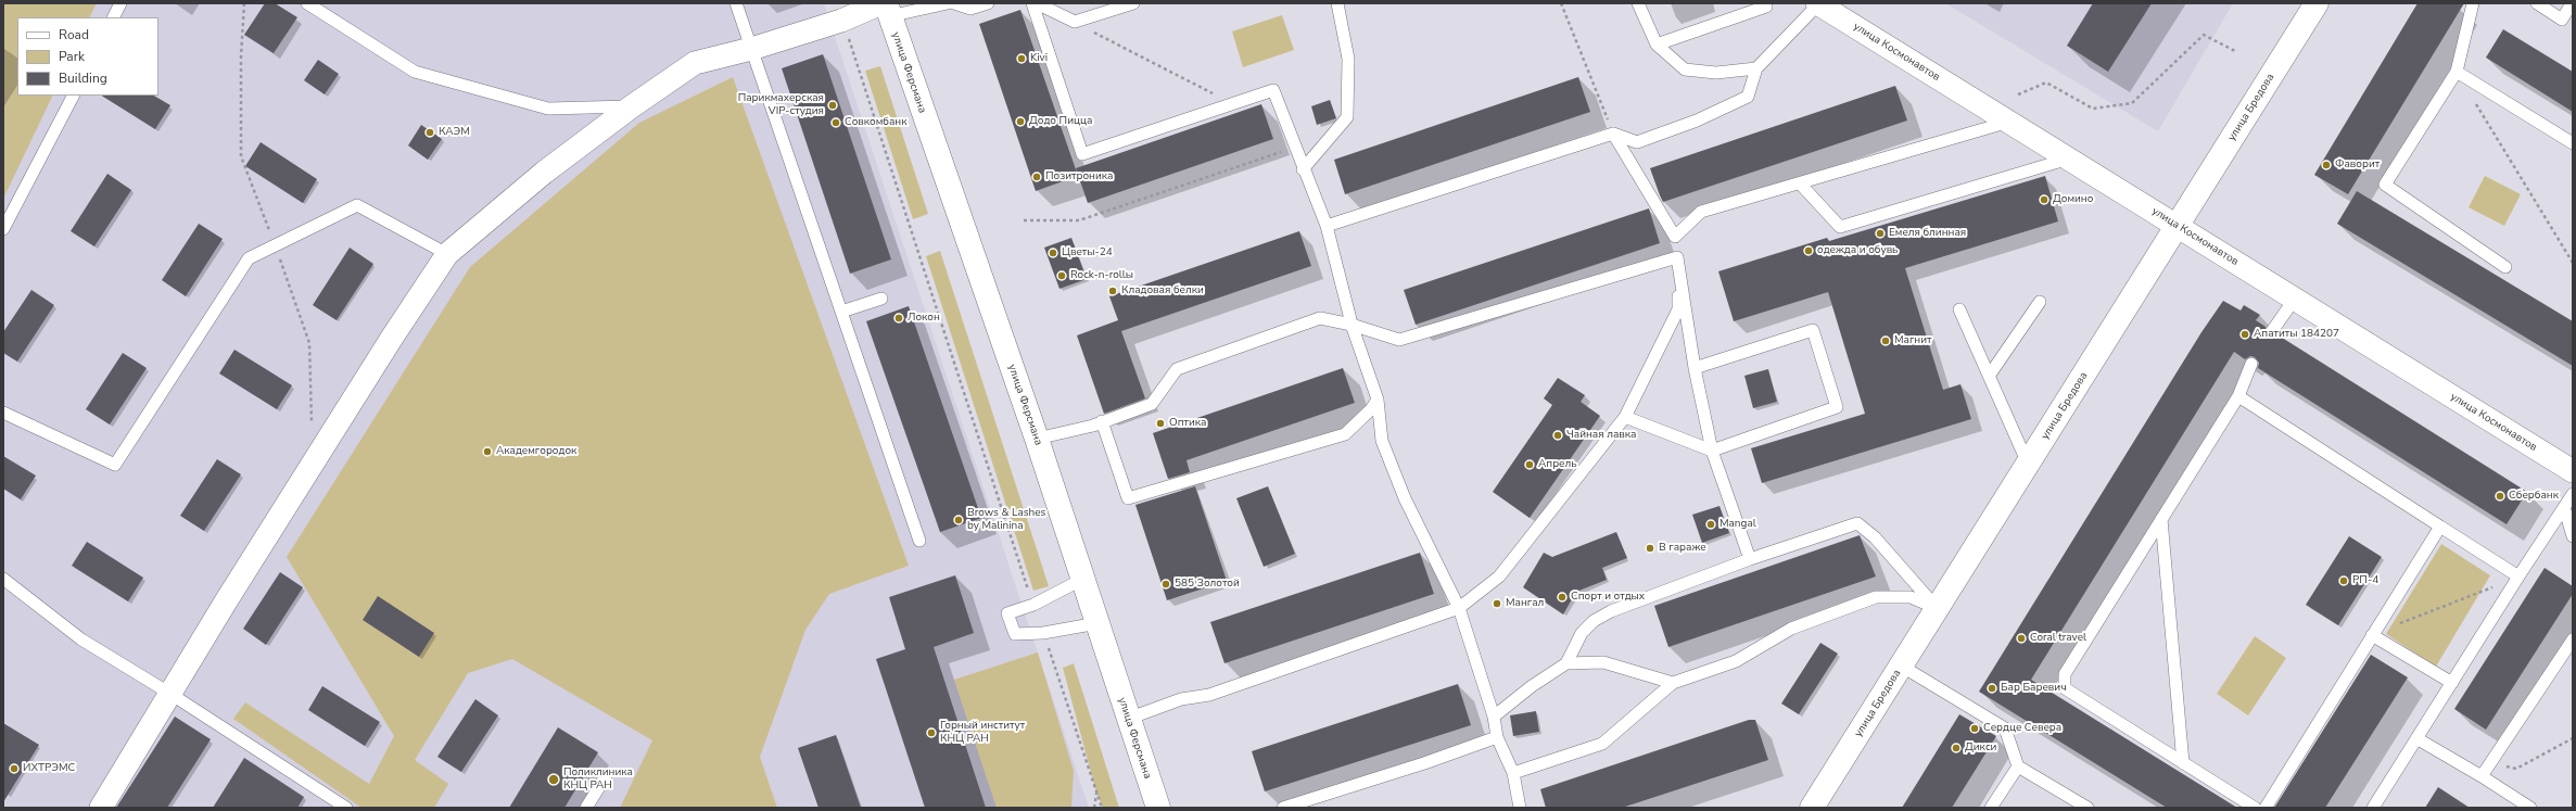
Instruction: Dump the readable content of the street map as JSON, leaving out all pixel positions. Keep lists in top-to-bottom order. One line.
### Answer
{"streets":{"street":["улица Космонавтов","улица Ферсмана","улица Бредова"]},"crossings":[["улица Космонавтов","улица Бредова"]],"places":["Kivi","Парикмахерская VIP-студия","Додо Пицца","Совкомбанк","КАЭМ","Фаворит","Позитроника","Домино","Емеля блинная","одежда и обувь","Цветы-24","Rock-n-rollы","Кладовая белки","Локон","Апатиты 184207","Магнит","Оптика","Чайная лавка","Академгородок","Апрель","Сбербанк","Brows & Lashes by Malinina","Mangal","В гараже","РП-4","585 Золотой","Спорт и отдых","Мангал","Coral travel","Бар Баревич","Сердце Севера","Горный институт КНЦ РАН","Дикси","ИХТРЭМС","Поликлиника КНЦ РАН"],"legend":["Road","Park","Building"]}
